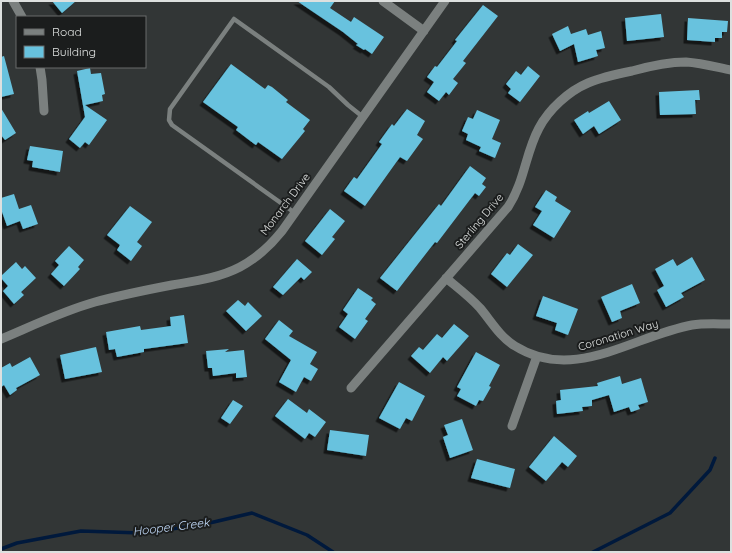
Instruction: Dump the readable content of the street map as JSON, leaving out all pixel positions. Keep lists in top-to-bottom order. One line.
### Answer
{"streets":{"street":["Monarch Drive","Sterling Drive","Coronation Way"]},"crossings":[["Sterling Drive","Coronation Way"]],"water":["Hooper Creek"],"legend":["Road","Building"]}
